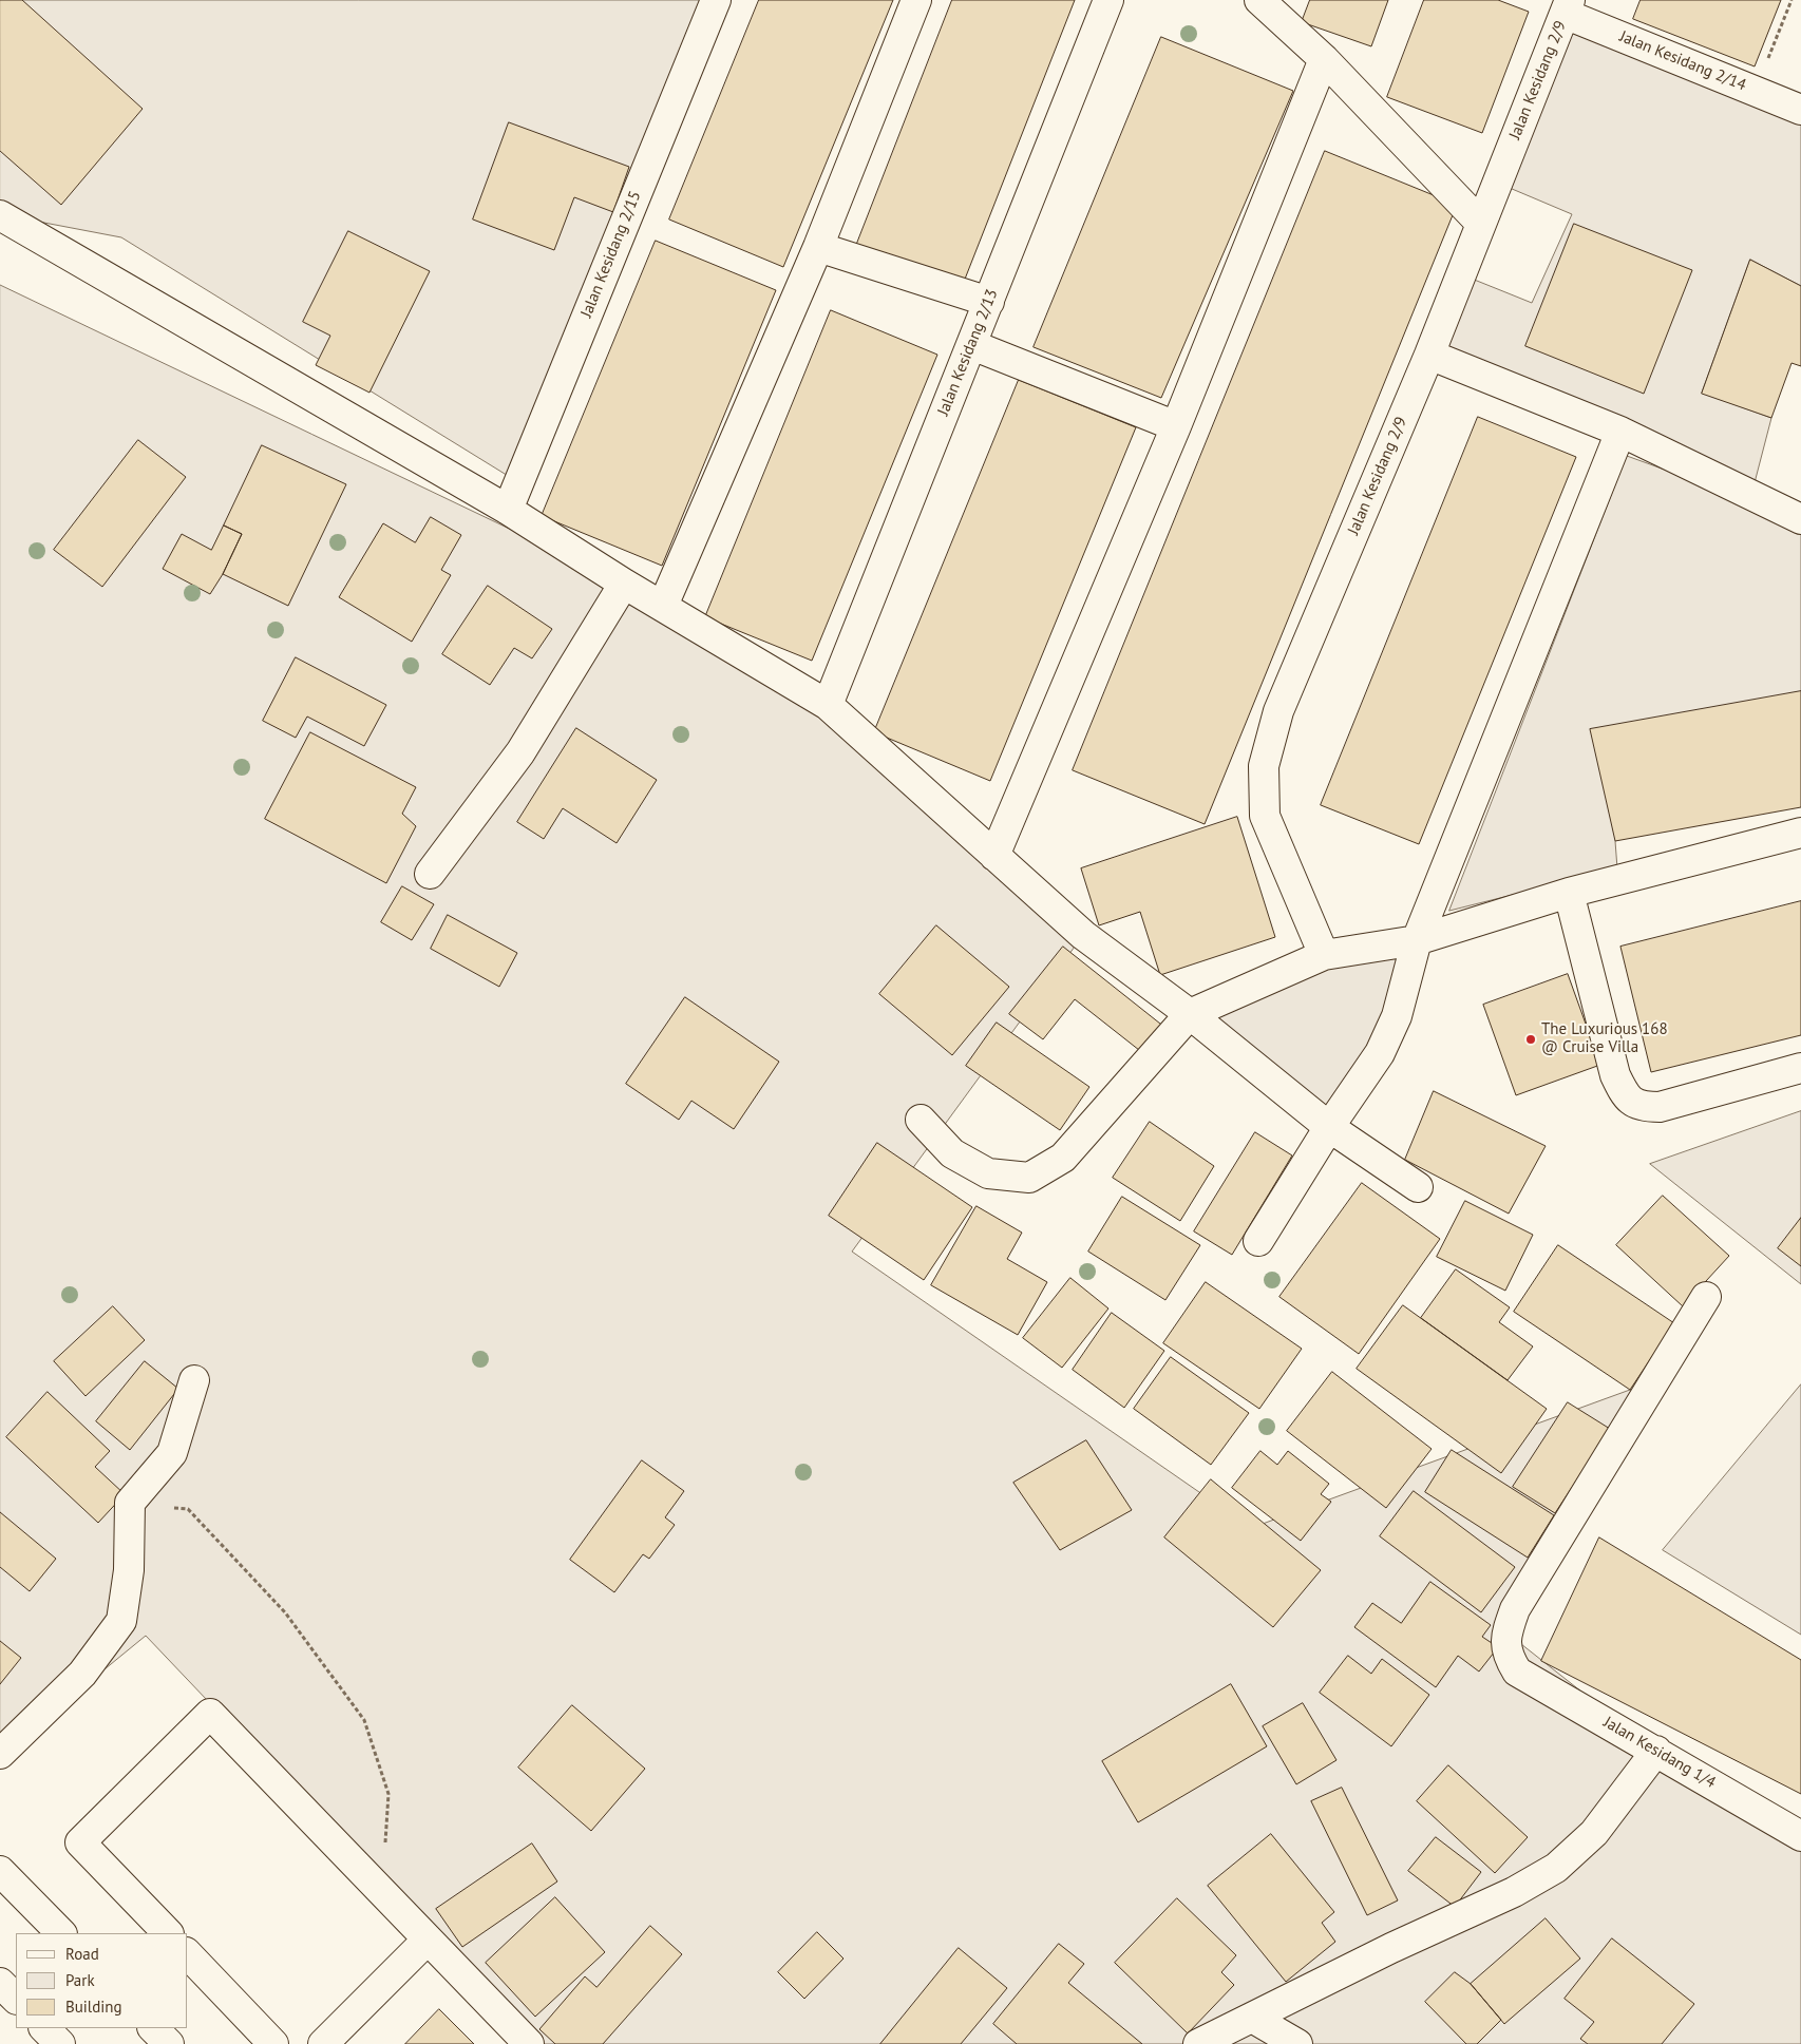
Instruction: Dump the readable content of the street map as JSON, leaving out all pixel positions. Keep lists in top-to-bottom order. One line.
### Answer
{"streets":{"street":["Jalan Kesidang 2/14","Jalan Kesidang 2/9","Jalan Kesidang 2/15","Jalan Kesidang 2/13","Jalan Kesidang 1/4"]},"crossings":[["Jalan Kesidang 2/14","Jalan Kesidang 2/9"]],"places":["The Luxurious 168 @ Cruise Villa"],"legend":["Road","Park","Building"]}
